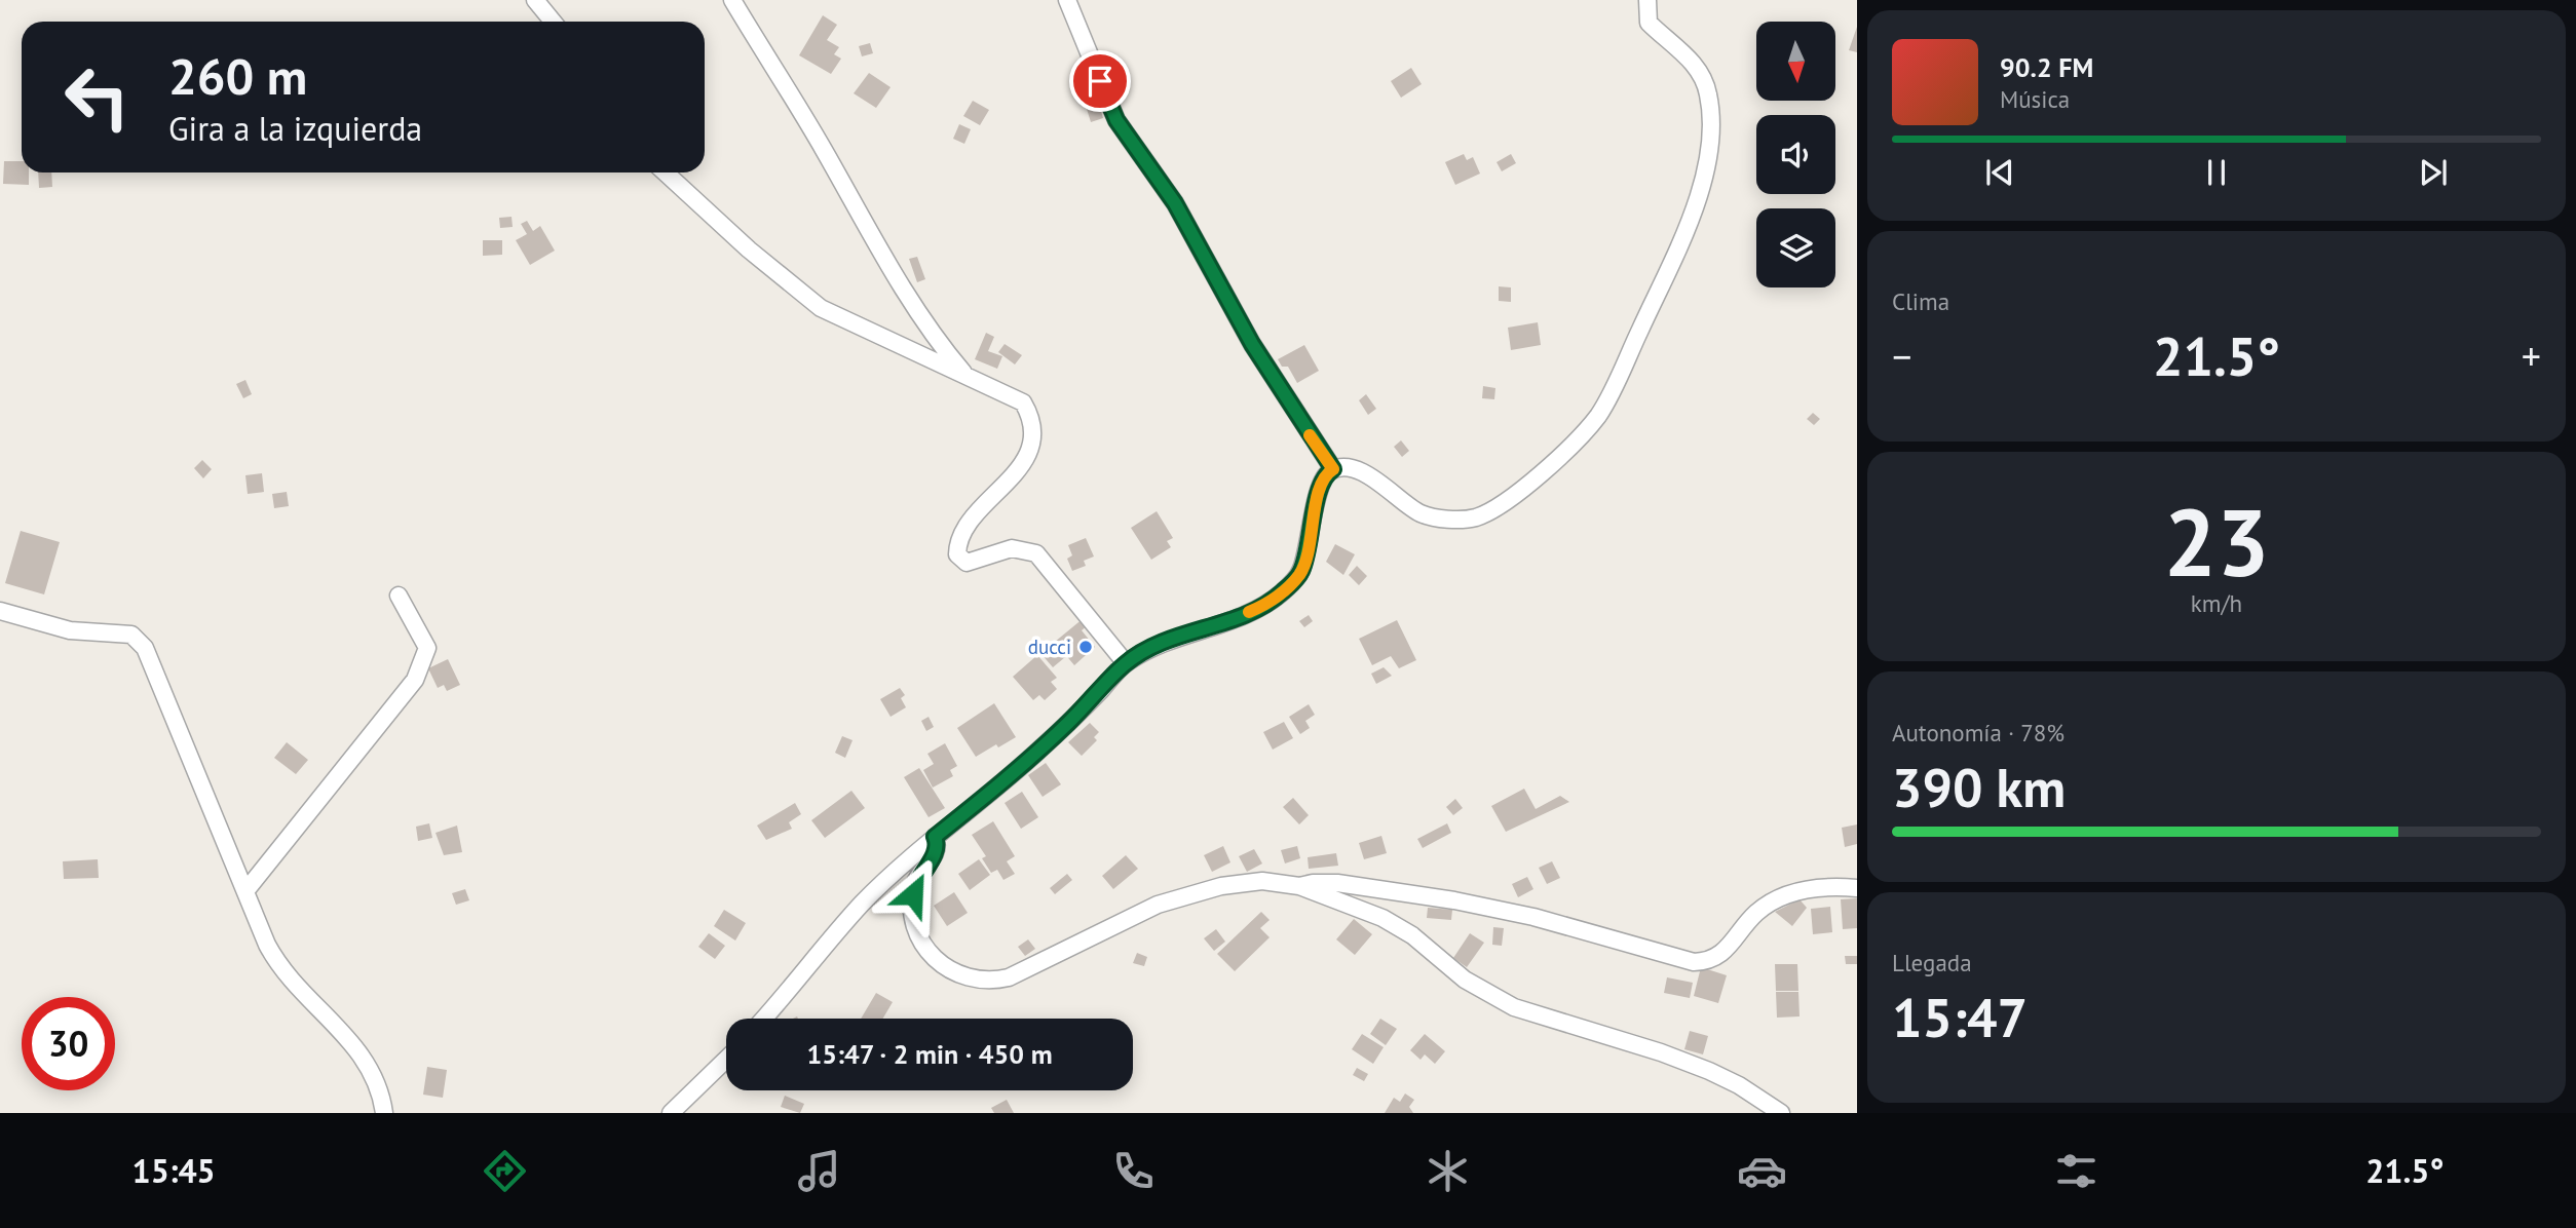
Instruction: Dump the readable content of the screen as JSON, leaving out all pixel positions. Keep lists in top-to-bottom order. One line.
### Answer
{"places":["ducci"],"north":"bottom","page":{"turn":["260 m","Gira a la izquierda"],"song":["90.2 FM","Música"],"tile":["Clima",["23","km/h"],["Autonomía · 78%","390 km"],["Llegada","15:47"]],"heat":["−","21.5°","+"],"limit":"30","trip":"15:47 · 2 min · 450 m","tabs":["15:45","21.5°"]}}
